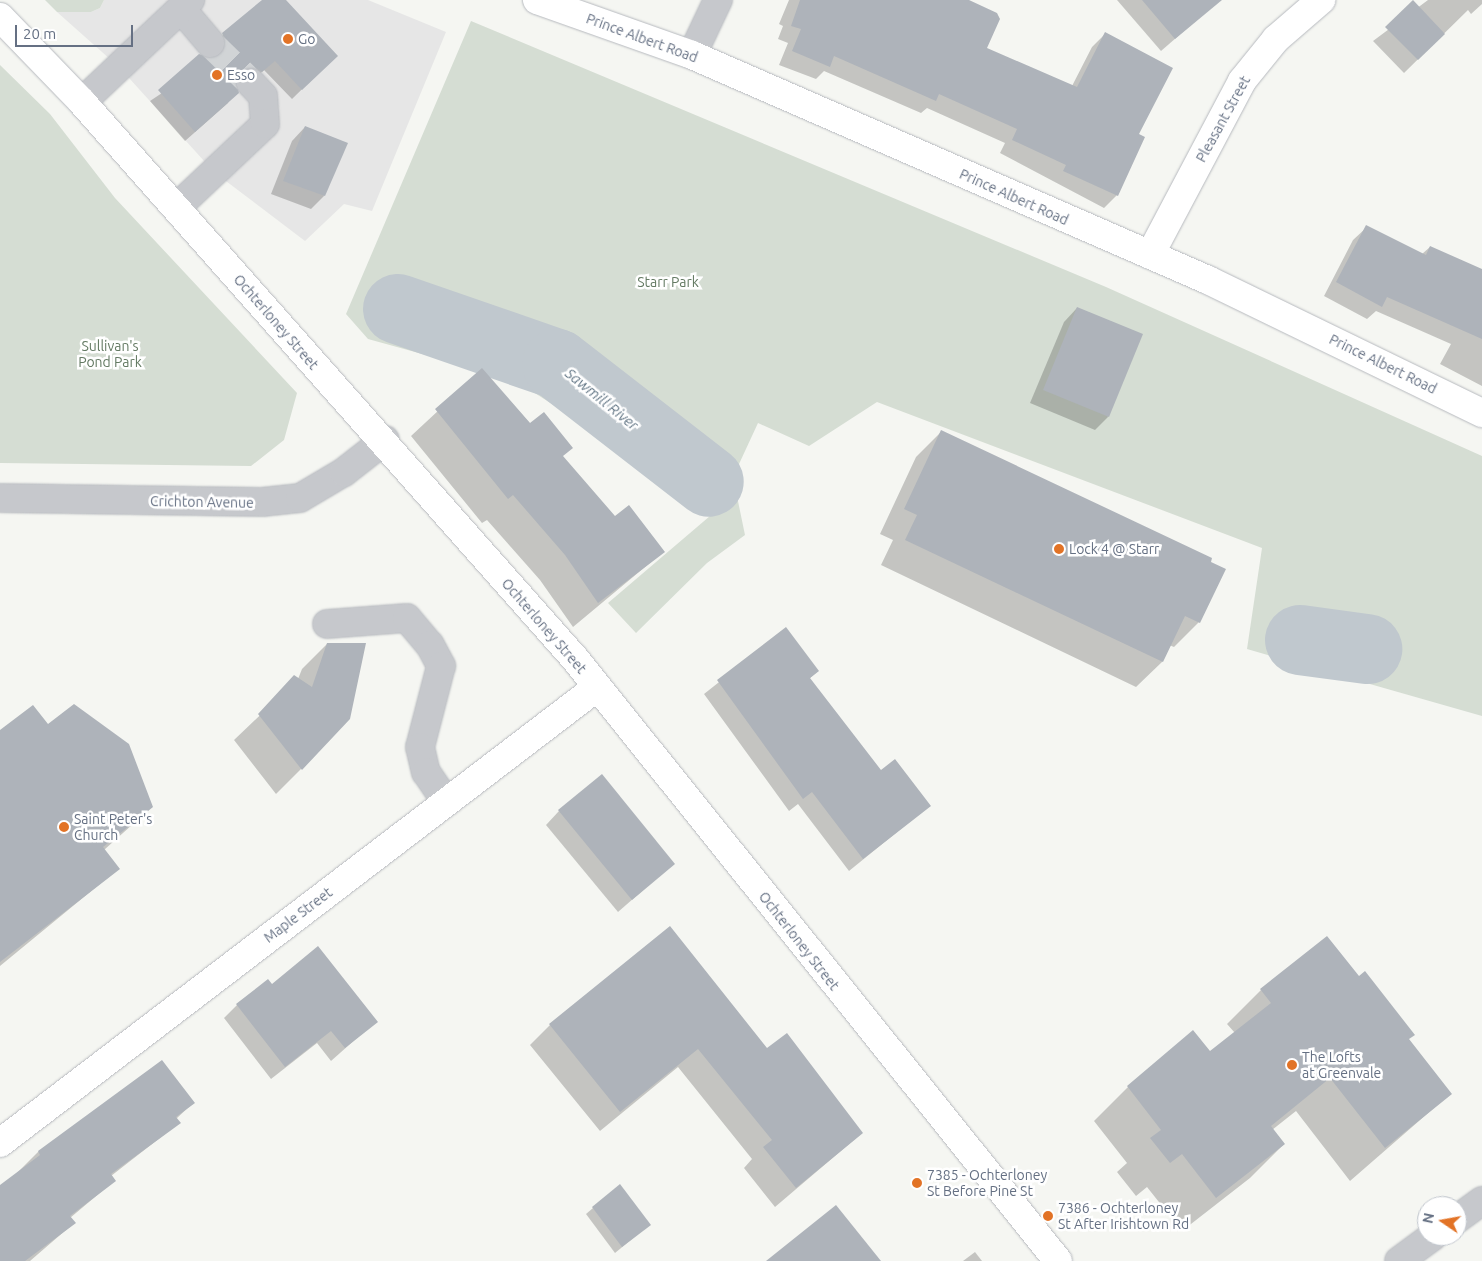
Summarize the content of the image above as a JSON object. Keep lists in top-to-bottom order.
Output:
{
  "streets": {
    "main road": [
      "Prince Albert Road",
      "Pleasant Street",
      "Ochterloney Street",
      "Maple Street"
    ],
    "street": ["Crichton Avenue"]
  },
  "crossings": [
    ["Prince Albert Road", "Pleasant Street"],
    ["Ochterloney Street", "Crichton Avenue"],
    ["Ochterloney Street", "Maple Street"]
  ],
  "water": ["Sawmill River"],
  "parks": ["Starr Park", "Sullivan's Pond Park"],
  "places": [
    "Go",
    "Esso",
    "Lock 4 @ Starr",
    "Saint Peter's Church",
    "The Lofts at Greenvale",
    "7385 - Ochterloney St Before Pine St",
    "7386 - Ochterloney St After Irishtown Rd"
  ],
  "scale_bar": "20 m",
  "north": "left"
}
